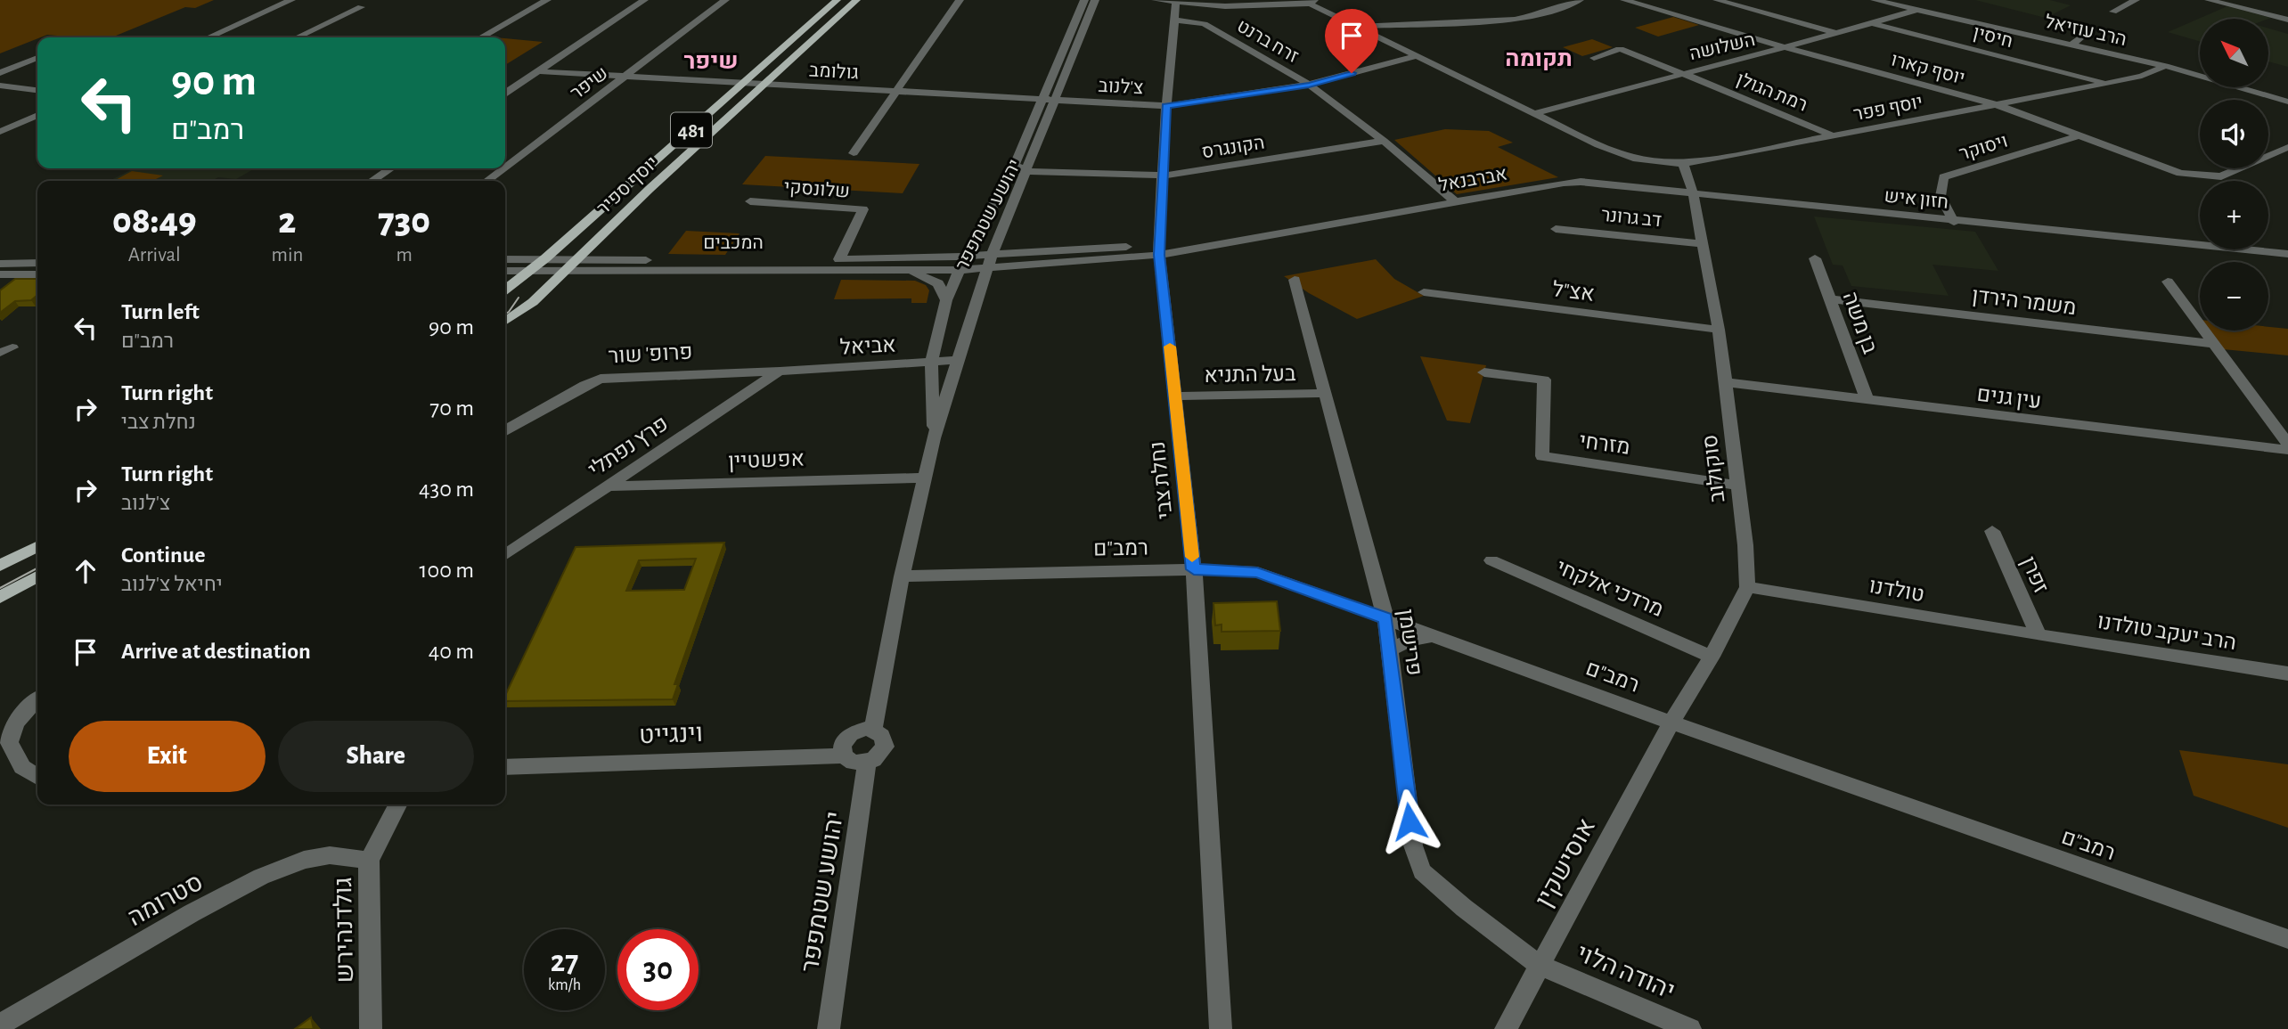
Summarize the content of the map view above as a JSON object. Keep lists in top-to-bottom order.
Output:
{
  "streets": {
    "main road": ["481", "יוסף ספיר"],
    "street": [
      "הרב עוזיאל",
      "חיסין",
      "זרח ברנט",
      "השלושה",
      "יוסף קארו",
      "גולומב",
      "שיפר",
      "צ'לנוב",
      "רמת הגולן",
      "יוסף פפר",
      "הקונגרס",
      "ויסוקר",
      "אברבנאל",
      "שלונסקי",
      "חזון איש",
      "יהושע שטמפפר",
      "דב גרונר",
      "המכבים",
      "אצ\"ל",
      "משמר הירדן",
      "בן משה",
      "אביאל",
      "פרופ' שור",
      "בעל התניא",
      "עין גנים",
      "מזרחי",
      "פרץ נפתלי",
      "אפשטיין",
      "סוקולוב",
      "נחלת צבי",
      "רמב\"ם",
      "זפרן",
      "מרדכי אלקחי",
      "טולדנו",
      "הרב יעקב טולדנו",
      "פרישמן",
      "וינגייט",
      "אוסישקין",
      "סטרומה",
      "גולדנהירש",
      "יהודה הלוי"
    ]
  },
  "crossings": [
    ["הרב עוזיאל", "השלושה"],
    ["הרב עוזיאל", "יוסף פפר"],
    ["חיסין", "השלושה"],
    ["חיסין", "יוסף פפר"],
    ["זרח ברנט", "צ'לנוב"],
    ["זרח ברנט", "הקונגרס"],
    ["זרח ברנט", "אברבנאל"],
    ["זרח ברנט", "נחלת צבי"],
    ["השלושה", "יוסף קארו"],
    ["השלושה", "רמת הגולן"],
    ["השלושה", "יוסף פפר"],
    ["יוסף קארו", "יוסף פפר"],
    ["יוסף קארו", "ויסוקר"],
    ["גולומב", "שיפר"],
    ["גולומב", "צ'לנוב"],
    ["גולומב", "יוסף ספיר"],
    ["גולומב", "יהושע שטמפפר"],
    ["צ'לנוב", "יוסף פפר"],
    ["צ'לנוב", "יהושע שטמפפר"],
    ["צ'לנוב", "נחלת צבי"],
    ["רמת הגולן", "יוסף פפר"],
    ["481", "יוסף ספיר"],
    ["481", "המכבים"],
    ["הקונגרס", "יהושע שטמפפר"],
    ["הקונגרס", "נחלת צבי"],
    ["ויסוקר", "חזון איש"],
    ["אברבנאל", "חזון איש"],
    ["אברבנאל", "יהושע שטמפפר"],
    ["אברבנאל", "המכבים"],
    ["אברבנאל", "סוקולוב"],
    ["אברבנאל", "נחלת צבי"],
    ["יוסף ספיר", "המכבים"],
    ["שלונסקי", "המכבים"],
    ["חזון איש", "סוקולוב"],
    ["יהושע שטמפפר", "המכבים"],
    ["יהושע שטמפפר", "אביאל"],
    ["יהושע שטמפפר", "אפשטיין"],
    ["יהושע שטמפפר", "רמב\"ם"],
    ["יהושע שטמפפר", "וינגייט"],
    ["דב גרונר", "סוקולוב"],
    ["אצ\"ל", "סוקולוב"],
    ["משמר הירדן", "בן משה"],
    ["בן משה", "עין גנים"],
    ["אביאל", "פרופ' שור"],
    ["אביאל", "פרץ נפתלי"],
    ["פרופ' שור", "פרץ נפתלי"],
    ["בעל התניא", "נחלת צבי"],
    ["בעל התניא", "פרישמן"],
    ["עין גנים", "סוקולוב"],
    ["מזרחי", "סוקולוב"],
    ["פרץ נפתלי", "אפשטיין"],
    ["סוקולוב", "טולדנו"],
    ["נחלת צבי", "רמב\"ם"],
    ["רמב\"ם", "פרישמן"],
    ["רמב\"ם", "אוסישקין"],
    ["זפרן", "טולדנו"],
    ["זפרן", "הרב יעקב טולדנו"],
    ["טולדנו", "הרב יעקב טולדנו"],
    ["פרישמן", "אוסישקין"],
    ["פרישמן", "יהודה הלוי"],
    ["אוסישקין", "יהודה הלוי"],
    ["סטרומה", "גולדנהירש"]
  ],
  "districts": ["תקומה", "שיפר"],
  "north": "top left",
  "page": {
    "map_buttons": ["+", "−"],
    "turn": ["90 m", "רמב\"ם"],
    "eta": [
      "08:49",
      "Arrival",
      "2",
      "min",
      "730",
      "m"
    ],
    "list": [
      {
        "name": "Turn left",
        "note": "רמב\"ם",
        "value": "90 m"
      },
      {
        "name": "Turn right",
        "note": "נחלת צבי",
        "value": "70 m"
      },
      {
        "name": "Turn right",
        "note": "צ'לנוב",
        "value": "430 m"
      },
      {
        "name": "Continue",
        "note": "יחיאל צ'לנוב",
        "value": "100 m"
      },
      {
        "name": "Arrive at destination",
        "value": "40 m"
      }
    ],
    "buttons": ["Exit", "Share"],
    "speed": "27 km/h",
    "limit": "30"
  }
}
